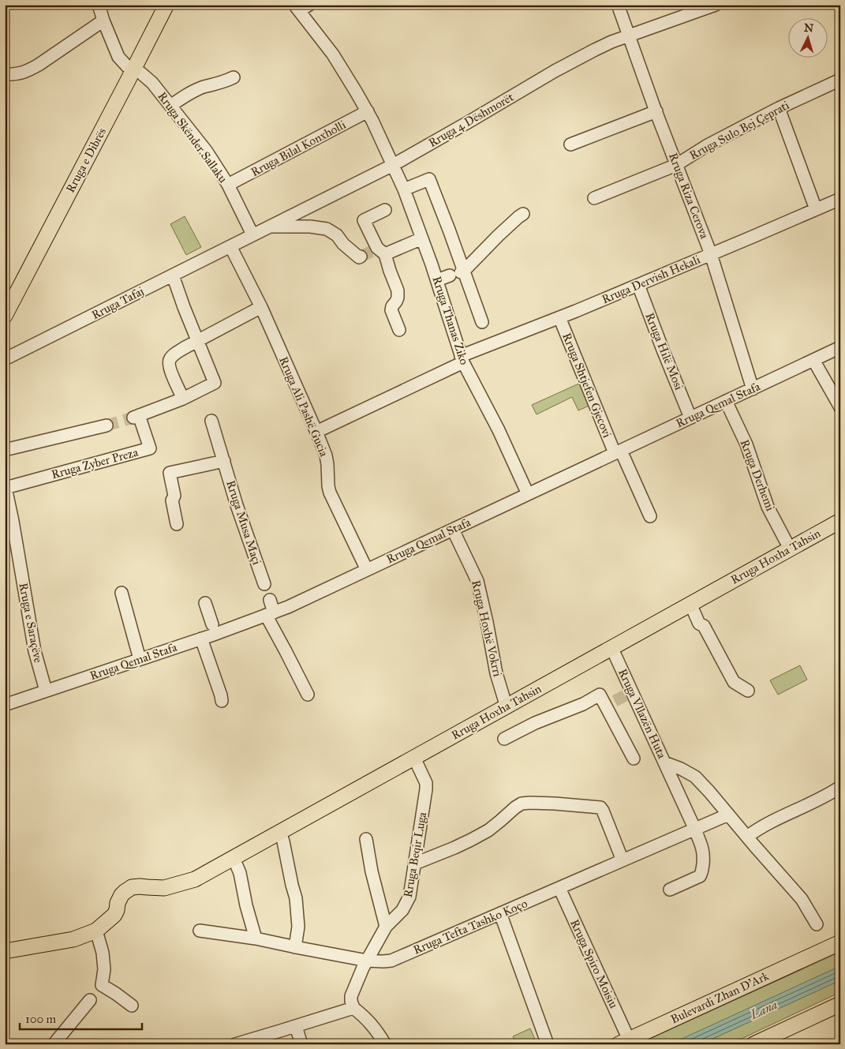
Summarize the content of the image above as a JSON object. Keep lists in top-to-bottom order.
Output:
{
  "streets": {
    "main road": ["Rruga e Dibrës", "Rruga Hoxha Tahsin", "Bulevardi Zhan D'Ark"],
    "street": [
      "Rruga 4 Dëshmorët",
      "Rruga Sulo Bej Çeprati",
      "Rruga Skënder Sallaku",
      "Rruga Bilal Konxholli",
      "Rruga Riza Cerova",
      "Rruga Dervish Hekali",
      "Rruga Tafaj",
      "Rruga Thanas Ziko",
      "Rruga Hilë Mosi",
      "Rruga Shtjefen Gjecovi",
      "Rruga Qemal Stafa",
      "Rruga Ali Pashë Gucia",
      "Rruga Zyber Preza",
      "Rruga Derhemi",
      "Rruga Musa Maçi",
      "Rruga e Saraçëve",
      "Rruga Hoxhë Vokrri",
      "Rruga Vllazën Huta",
      "Rruga Beqir Luga",
      "Rruga Tefta Tashko Koço",
      "Rruga Spiro Moisiu"
    ]
  },
  "crossings": [
    ["Rruga 4 Dëshmorët", "Rruga Skënder Sallaku"],
    ["Rruga 4 Dëshmorët", "Rruga Riza Cerova"],
    ["Rruga 4 Dëshmorët", "Rruga Tafaj"],
    ["Rruga 4 Dëshmorët", "Rruga Thanas Ziko"],
    ["Rruga 4 Dëshmorët", "Rruga Ali Pashë Gucia"],
    ["Rruga Sulo Bej Çeprati", "Rruga Riza Cerova"],
    ["Rruga Skënder Sallaku", "Rruga Bilal Konxholli"],
    ["Rruga Skënder Sallaku", "Rruga e Dibrës"],
    ["Rruga Bilal Konxholli", "Rruga Thanas Ziko"],
    ["Rruga Riza Cerova", "Rruga Dervish Hekali"],
    ["Rruga Riza Cerova", "Rruga Qemal Stafa"],
    ["Rruga Dervish Hekali", "Rruga Thanas Ziko"],
    ["Rruga Dervish Hekali", "Rruga Hilë Mosi"],
    ["Rruga Dervish Hekali", "Rruga Shtjefen Gjecovi"],
    ["Rruga Dervish Hekali", "Rruga Ali Pashë Gucia"],
    ["Rruga Tafaj", "Rruga Ali Pashë Gucia"],
    ["Rruga Thanas Ziko", "Rruga Qemal Stafa"],
    ["Rruga Hilë Mosi", "Rruga Qemal Stafa"],
    ["Rruga Shtjefen Gjecovi", "Rruga Qemal Stafa"],
    ["Rruga Qemal Stafa", "Rruga Ali Pashë Gucia"],
    ["Rruga Qemal Stafa", "Rruga Derhemi"],
    ["Rruga Qemal Stafa", "Rruga e Saraçëve"],
    ["Rruga Qemal Stafa", "Rruga Hoxhë Vokrri"],
    ["Rruga Zyber Preza", "Rruga e Saraçëve"],
    ["Rruga Derhemi", "Rruga Hoxha Tahsin"],
    ["Rruga Hoxha Tahsin", "Rruga Hoxhë Vokrri"],
    ["Rruga Hoxha Tahsin", "Rruga Vllazën Huta"],
    ["Rruga Hoxha Tahsin", "Rruga Beqir Luga"],
    ["Rruga Vllazën Huta", "Rruga Tefta Tashko Koço"],
    ["Rruga Beqir Luga", "Rruga Tefta Tashko Koço"],
    ["Rruga Tefta Tashko Koço", "Rruga Spiro Moisiu"],
    ["Rruga Spiro Moisiu", "Bulevardi Zhan D'Ark"]
  ],
  "water": ["Lana"],
  "scale_bar": "100 m",
  "north": "top"
}
